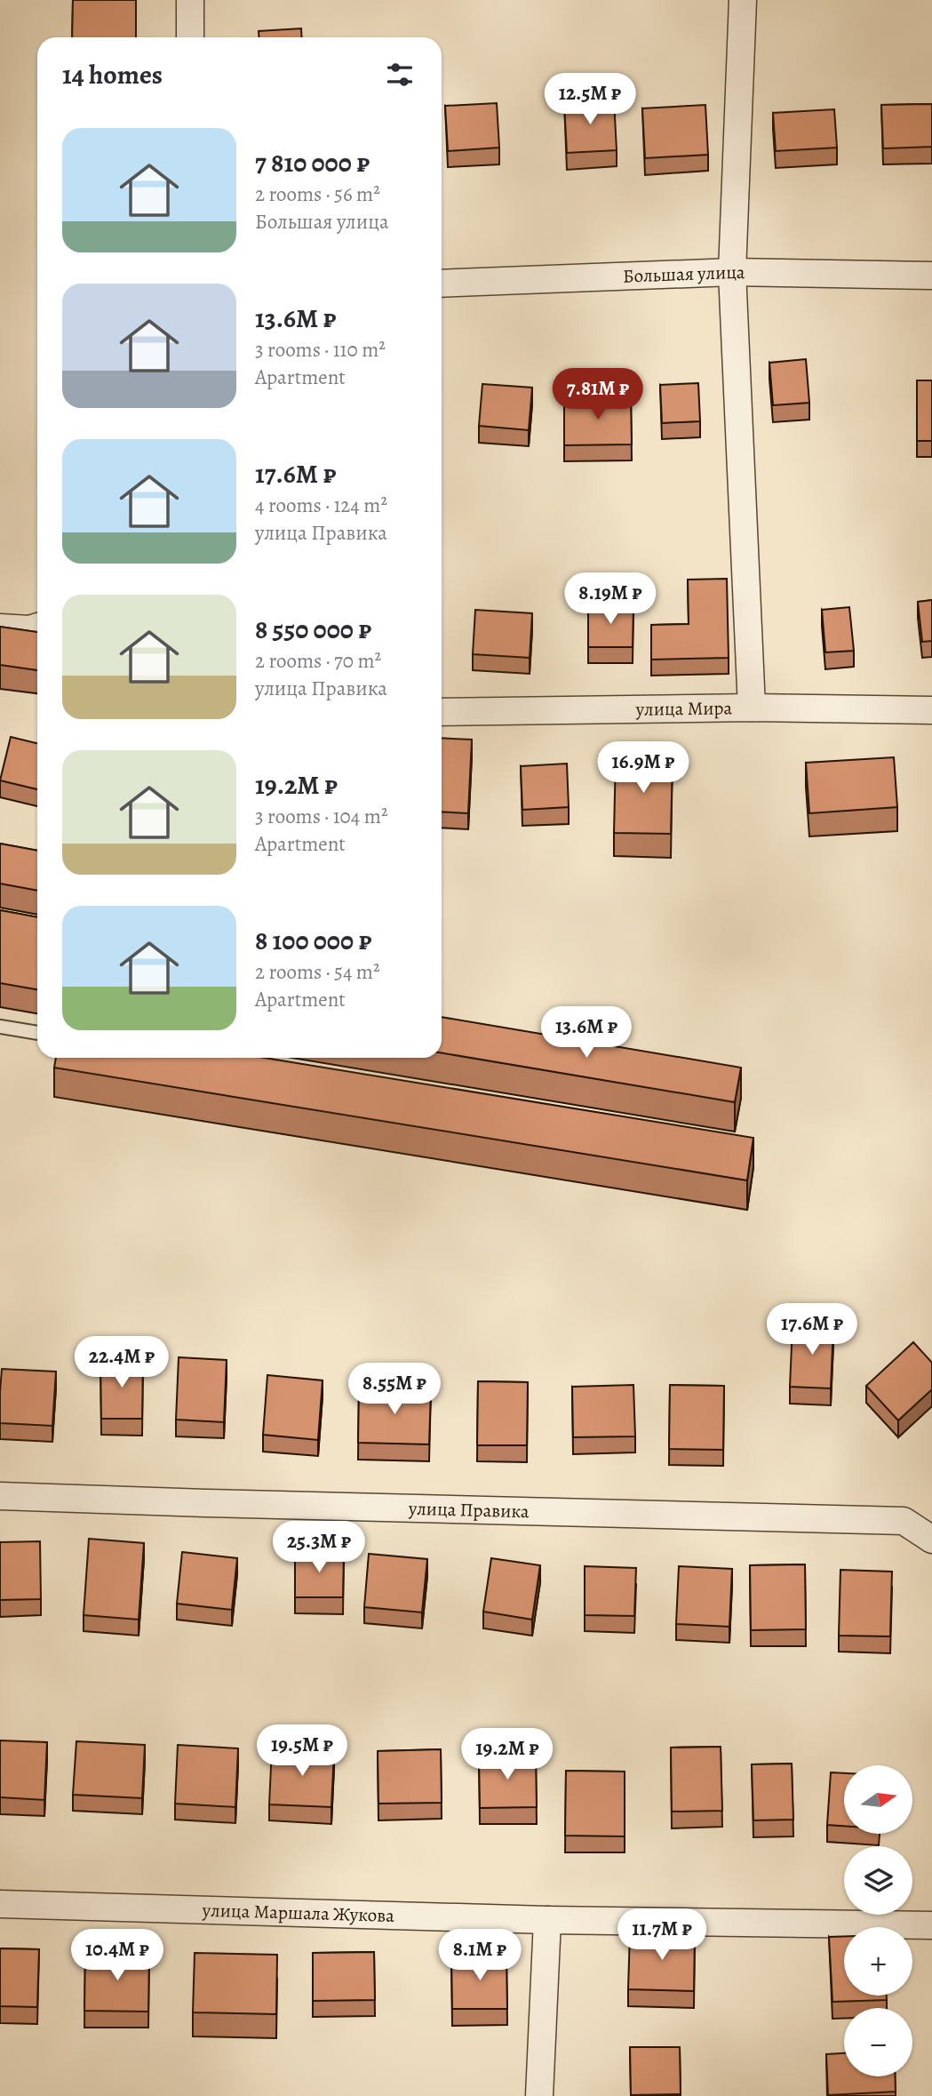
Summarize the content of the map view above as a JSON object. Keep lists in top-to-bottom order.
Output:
{
  "streets": {
    "street": [
      "Большая улица",
      "улица Мира",
      "улица Правика",
      "улица Маршала Жукова"
    ]
  },
  "north": "right",
  "page": {
    "heading": "14 homes",
    "price": [
      "12.5M ₽",
      "7.81M ₽",
      "8.19M ₽",
      "16.9M ₽",
      "13.6M ₽",
      "17.6M ₽",
      "22.4M ₽",
      "8.55M ₽",
      "25.3M ₽",
      "19.5M ₽",
      "19.2M ₽",
      "11.7M ₽",
      "10.4M ₽",
      "8.1M ₽"
    ],
    "list": [
      {
        "name": "7 810 000 ₽",
        "note": "2 rooms · 56 m² · Большая улица"
      },
      {
        "name": "13.6M ₽",
        "note": "3 rooms · 110 m² · Apartment"
      },
      {
        "name": "17.6M ₽",
        "note": "4 rooms · 124 m² · улица Правика"
      },
      {
        "name": "8 550 000 ₽",
        "note": "2 rooms · 70 m² · улица Правика"
      },
      {
        "name": "19.2M ₽",
        "note": "3 rooms · 104 m² · Apartment"
      },
      {
        "name": "8 100 000 ₽",
        "note": "2 rooms · 54 m² · Apartment"
      }
    ],
    "map_buttons": ["+", "−"]
  }
}
